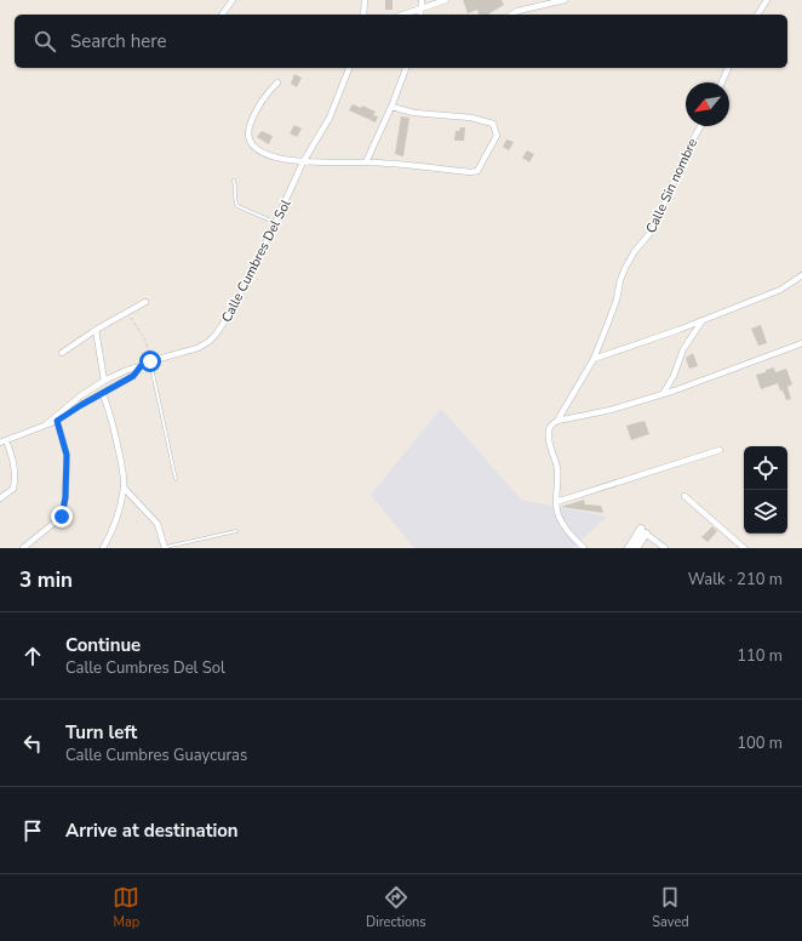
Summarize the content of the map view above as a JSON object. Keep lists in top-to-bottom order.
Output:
{
  "streets": {
    "street": ["Calle Sin nombre", "Calle Cumbres Del Sol"]
  },
  "north": "bottom left",
  "page": {
    "search": "Search here",
    "heading": ["3 min", "Walk · 210 m"],
    "list": [
      ["Continue", "Calle Cumbres Del Sol", "110 m"],
      ["Turn left", "Calle Cumbres Guaycuras", "100 m"],
      "Arrive at destination"
    ],
    "nav": ["Map", "Directions", "Saved"]
  }
}
